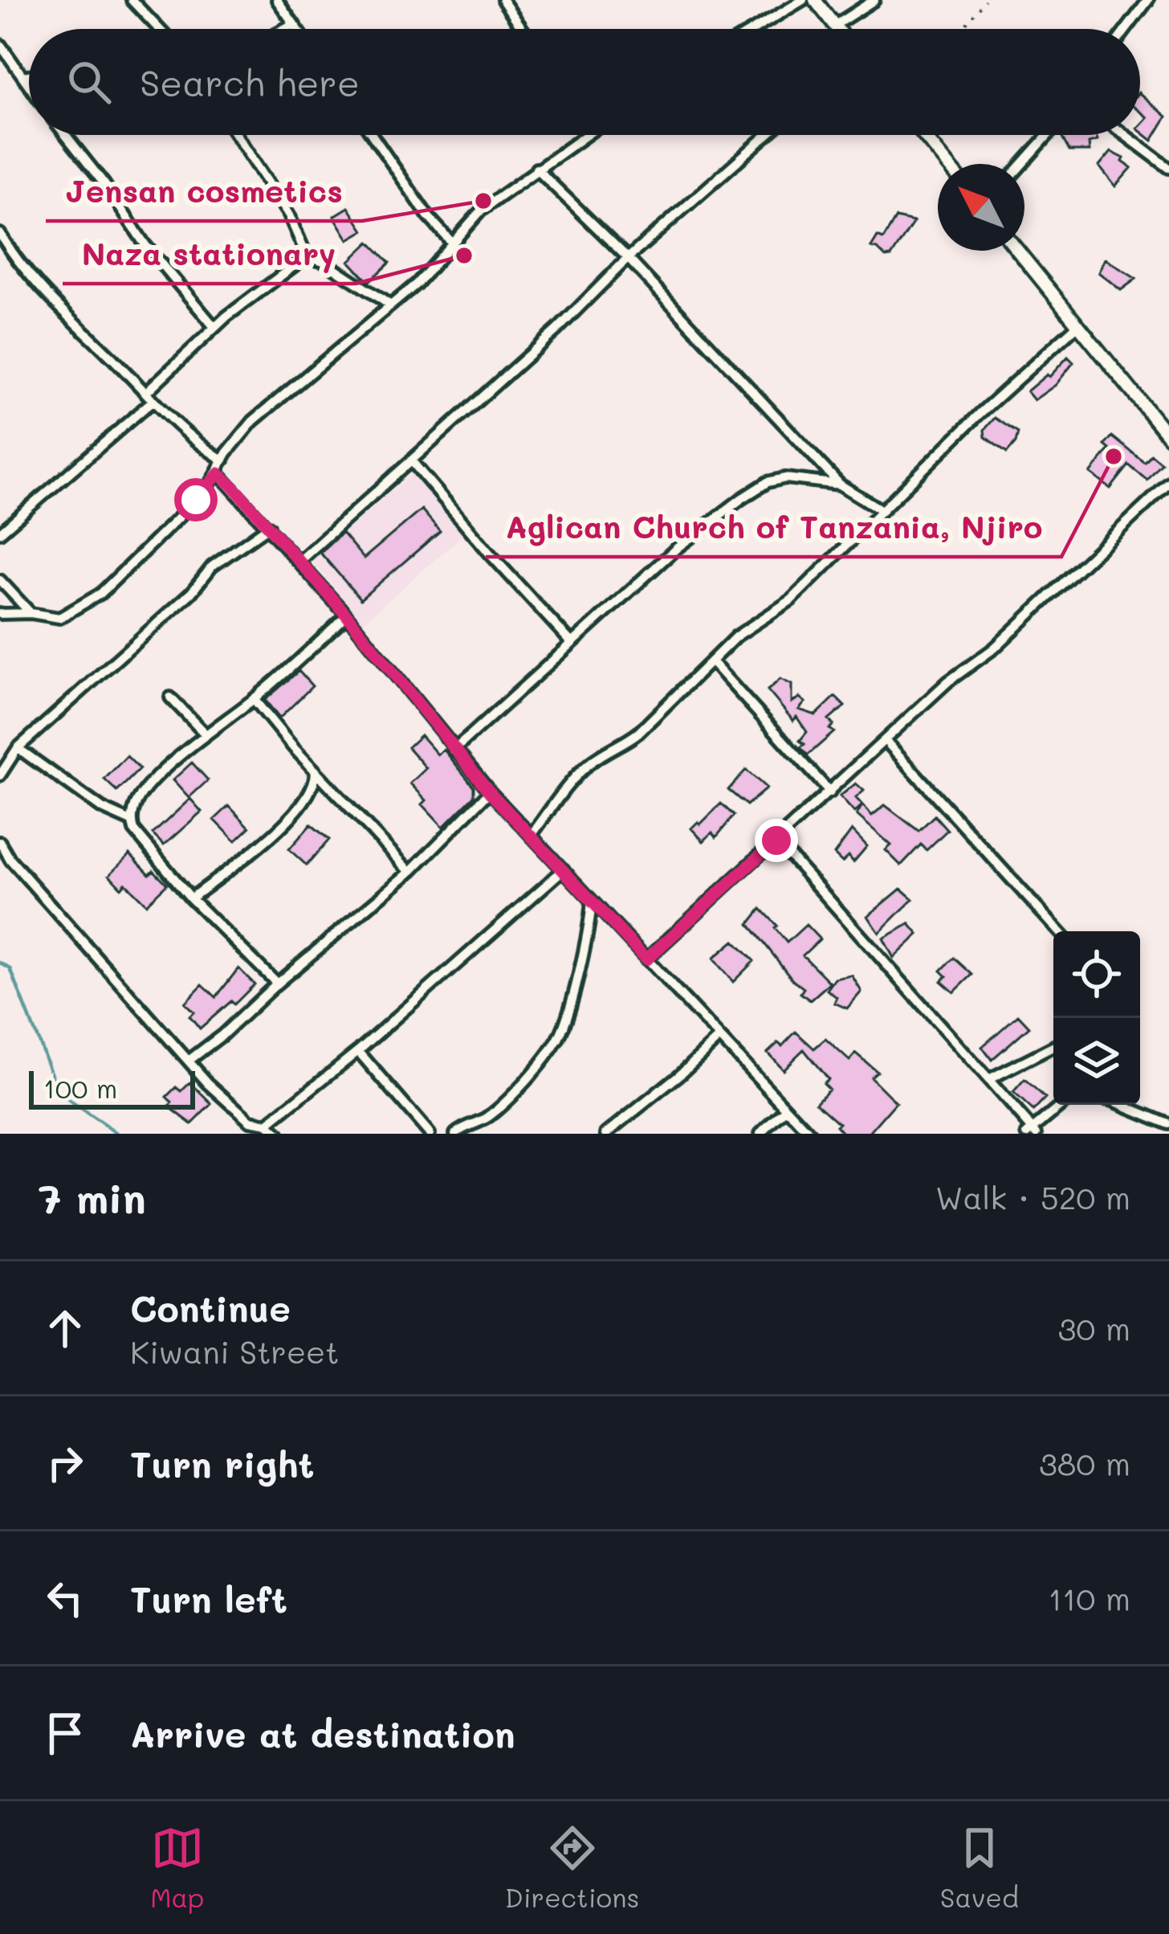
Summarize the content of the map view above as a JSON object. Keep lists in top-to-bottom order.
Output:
{
  "places": ["Jensan cosmetics", "Naza stationary", "Aglican Church of Tanzania, Njiro"],
  "scale_bar": "100 m",
  "north": "top left",
  "page": {
    "search": "Search here",
    "scale": "100 m",
    "heading": ["7 min", "Walk · 520 m"],
    "list": [
      ["Continue", "Kiwani Street", "30 m"],
      ["Turn right", "380 m"],
      ["Turn left", "110 m"],
      "Arrive at destination"
    ],
    "nav": ["Map", "Directions", "Saved"]
  }
}
